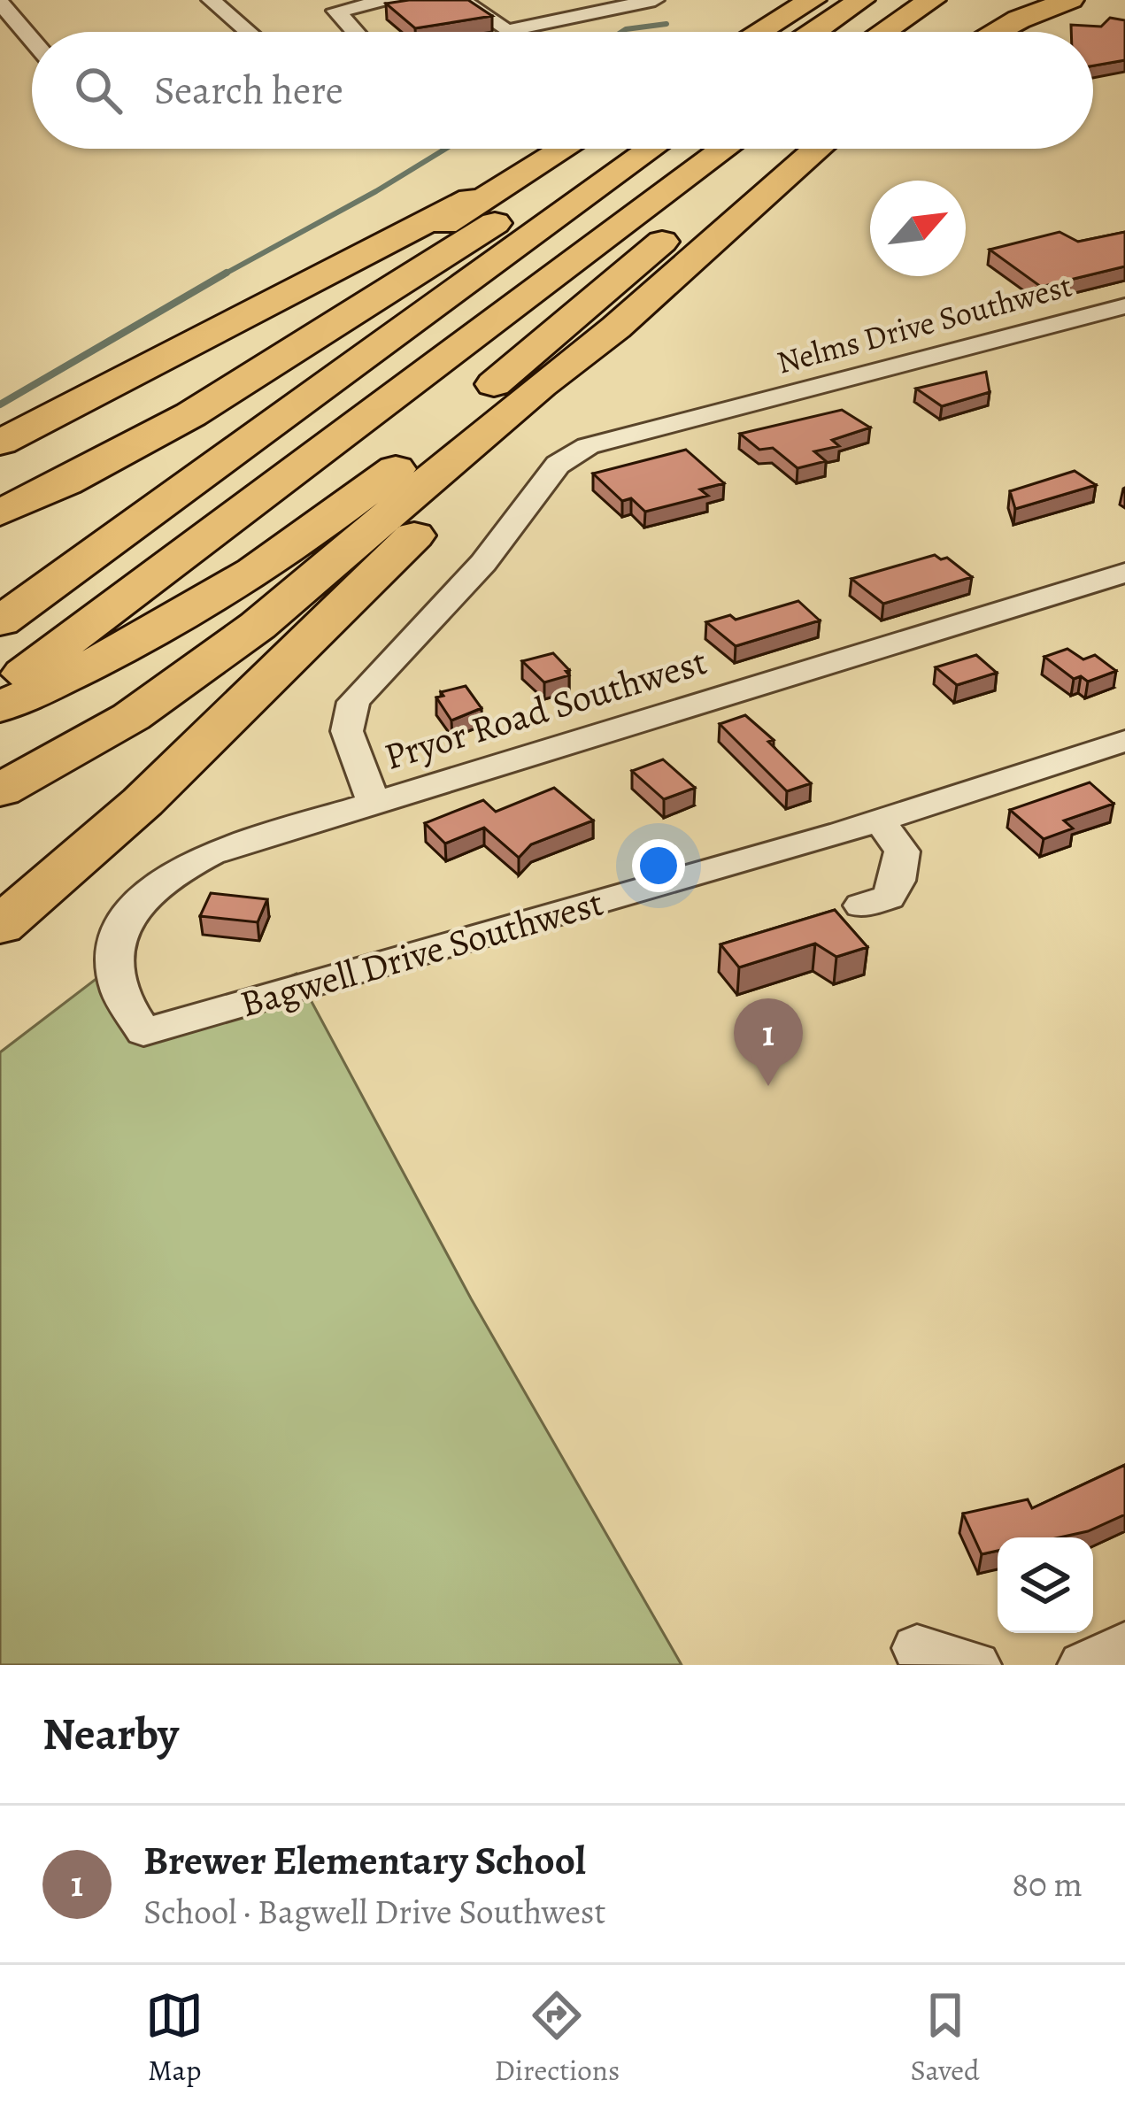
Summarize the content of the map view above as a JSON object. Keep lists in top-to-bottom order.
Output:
{
  "streets": {
    "street": ["Nelms Drive Southwest", "Pryor Road Southwest", "Bagwell Drive Southwest"]
  },
  "crossings": [
    ["Nelms Drive Southwest", "Pryor Road Southwest"],
    ["Pryor Road Southwest", "Bagwell Drive Southwest"]
  ],
  "north": "top right",
  "page": {
    "search": "Search here",
    "pins": "1",
    "heading": "Nearby",
    "list": [
      {
        "mark": "1",
        "name": "Brewer Elementary School",
        "note": "School · Bagwell Drive Southwest",
        "value": "80 m"
      }
    ],
    "nav": ["Map", "Directions", "Saved"]
  }
}
